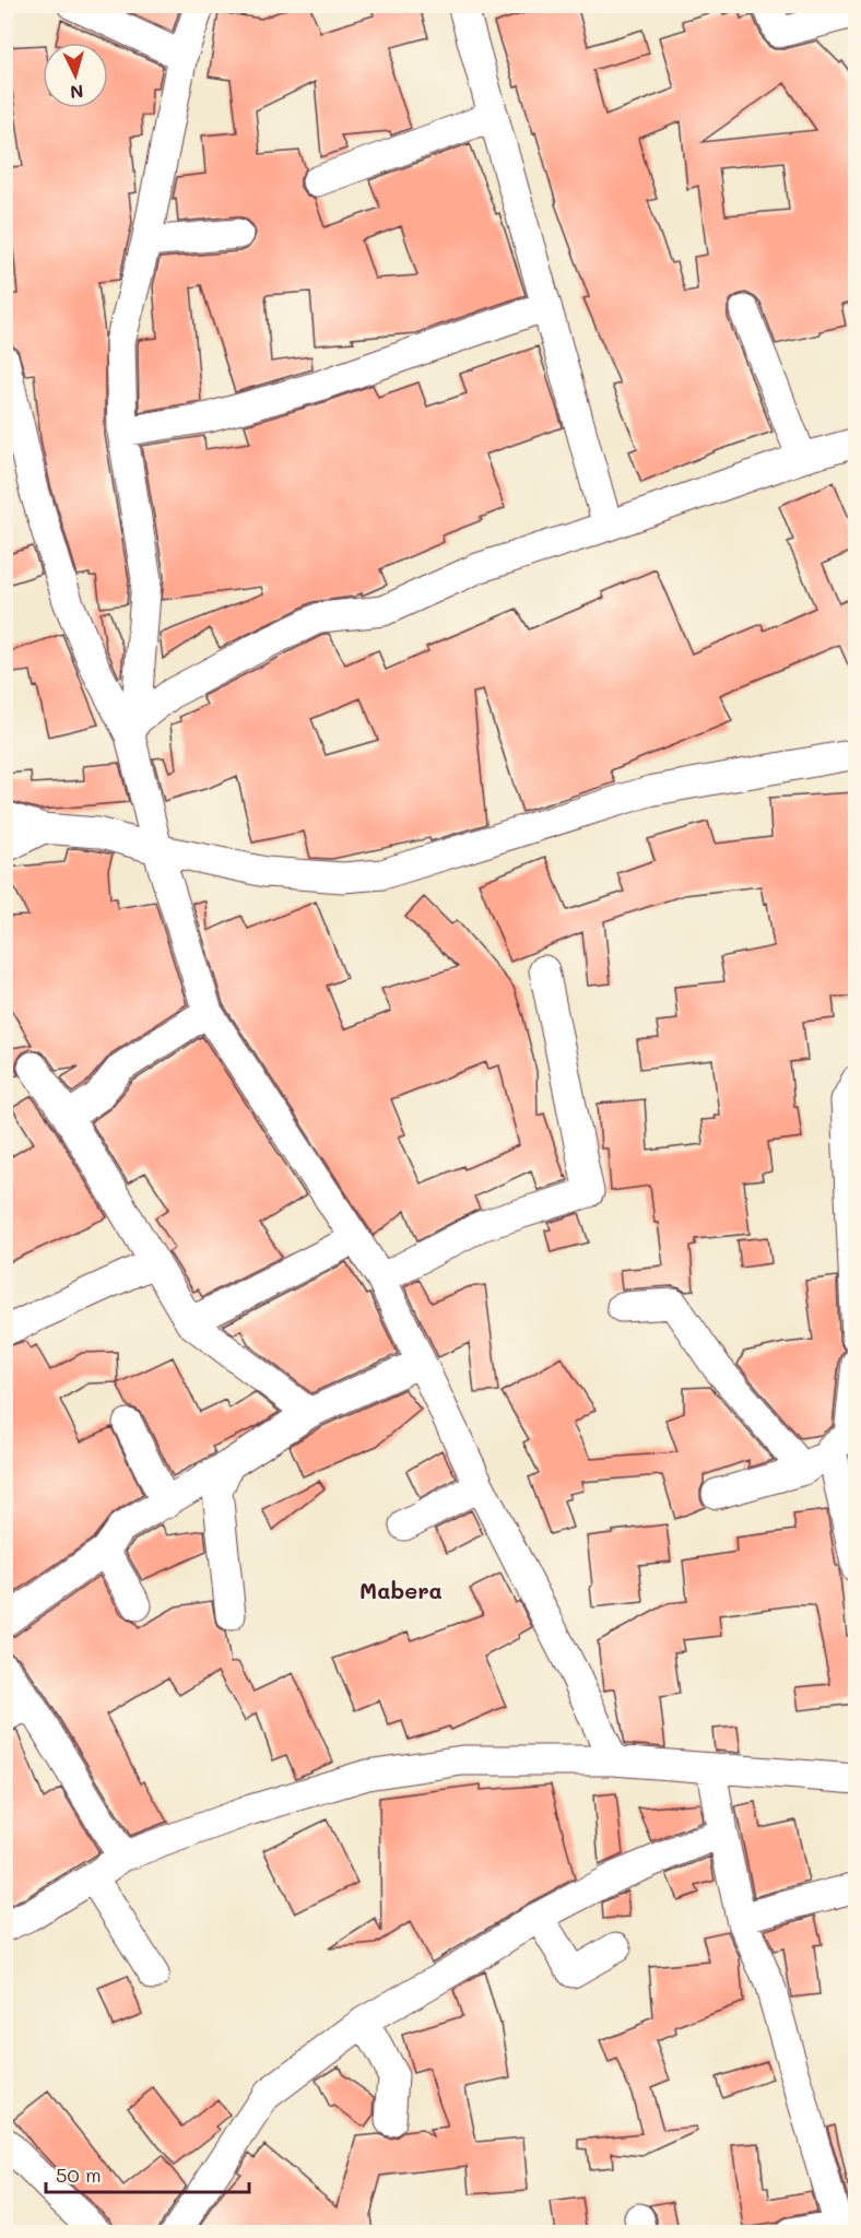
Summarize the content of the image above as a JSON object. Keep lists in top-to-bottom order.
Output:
{
  "districts": ["Mabera"],
  "scale_bar": "50 m",
  "north": "bottom"
}
